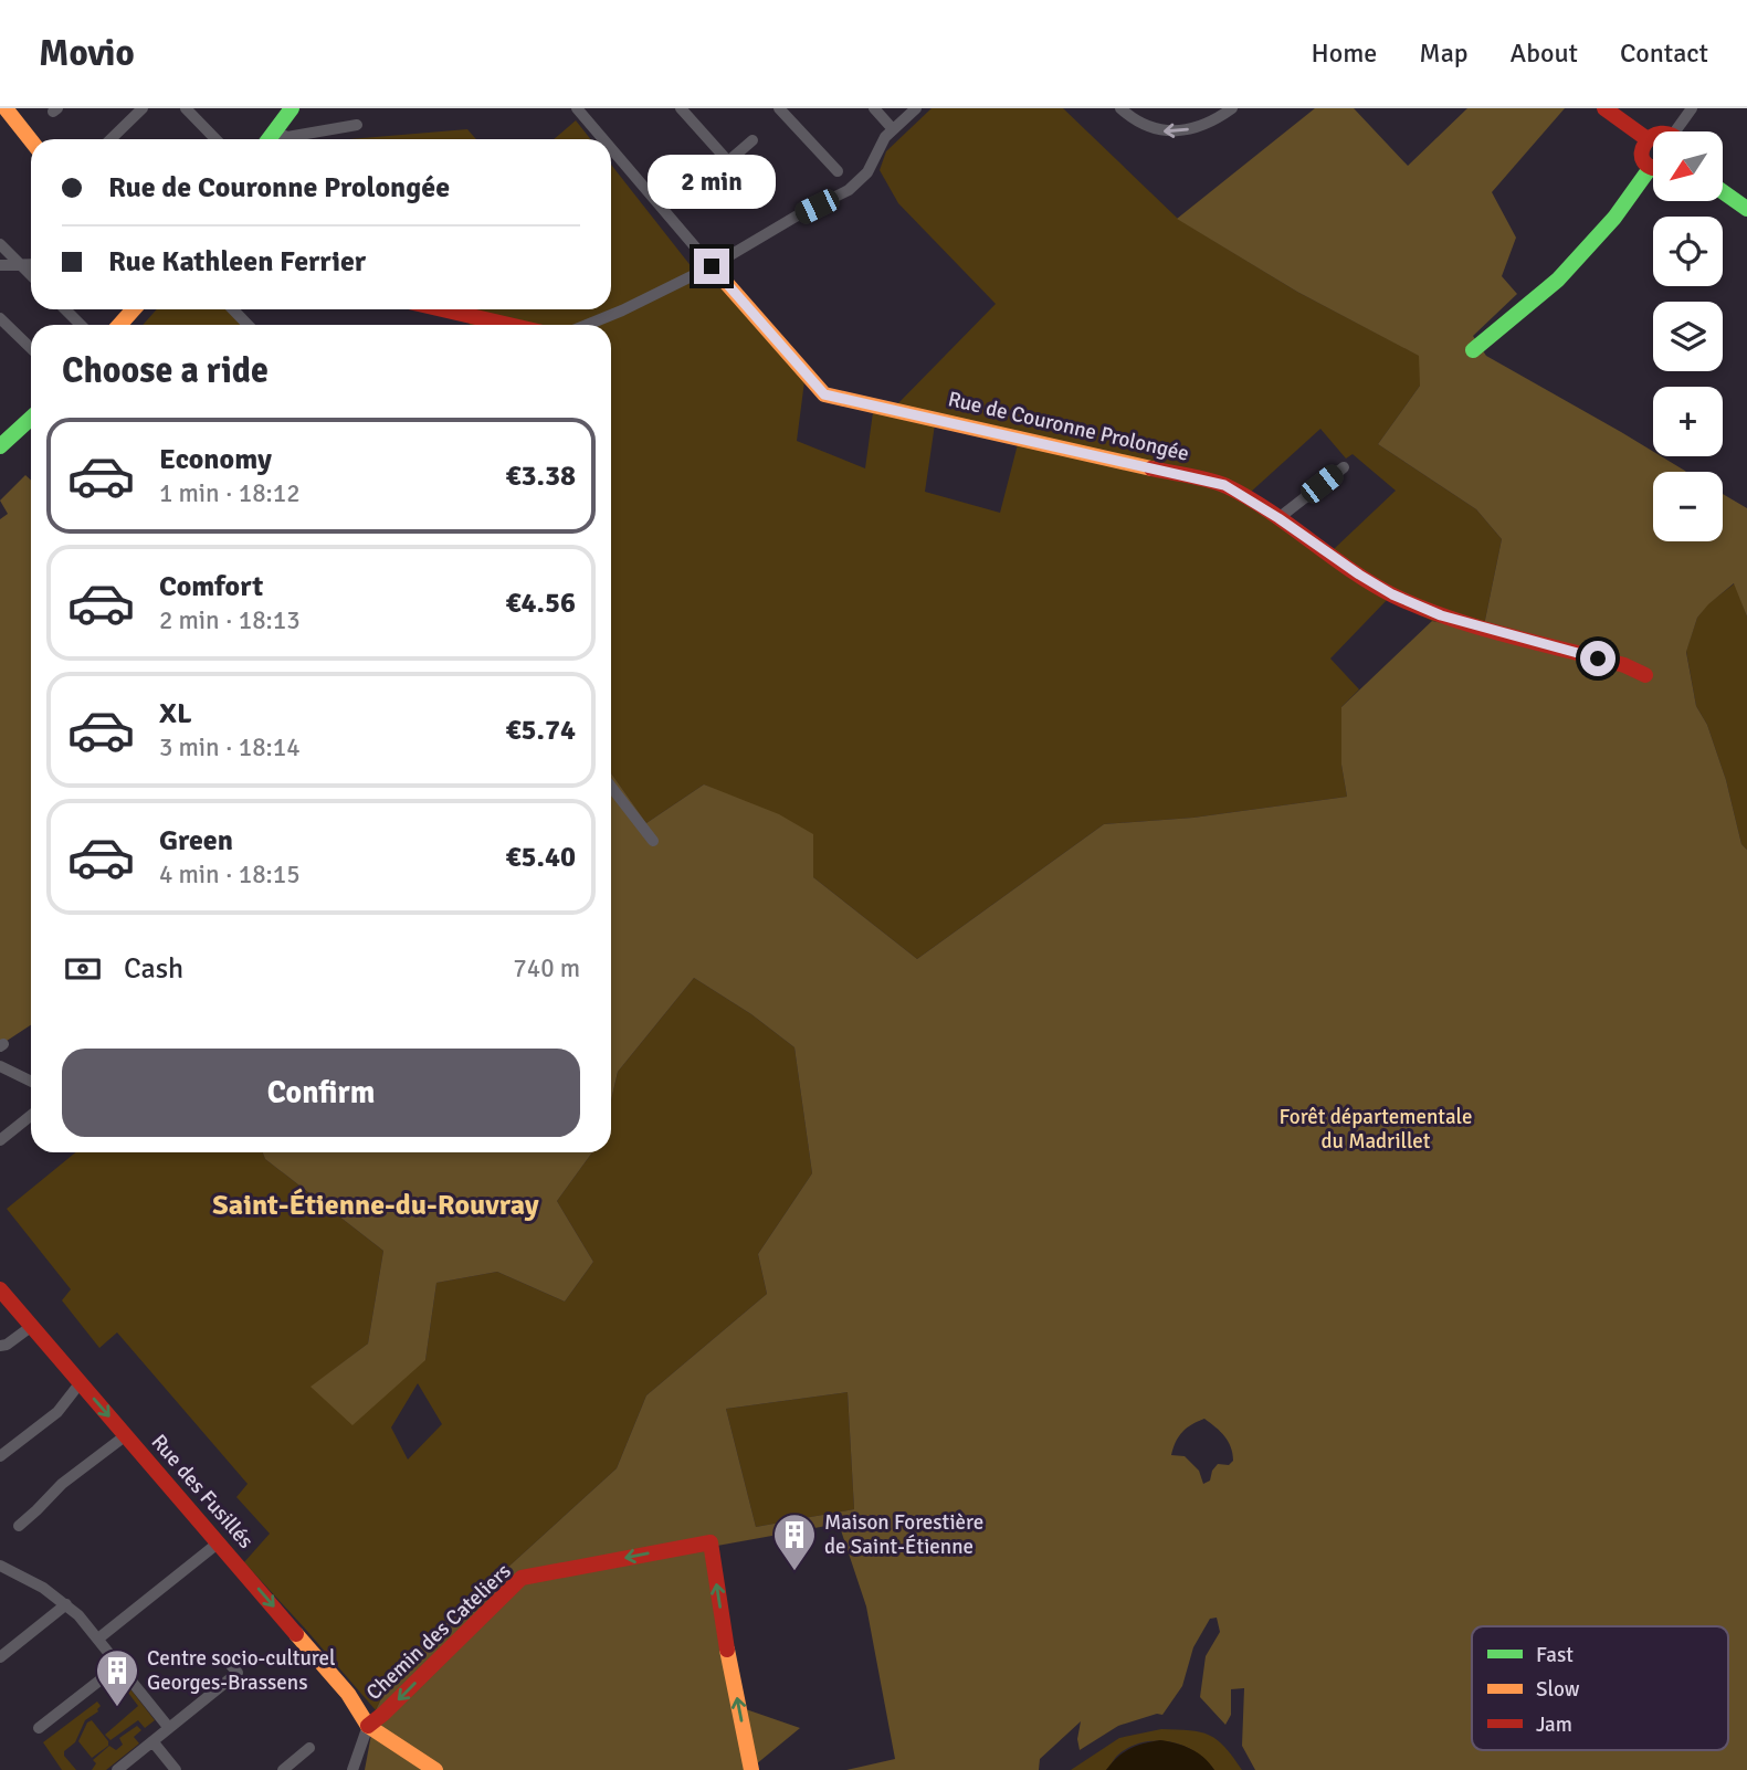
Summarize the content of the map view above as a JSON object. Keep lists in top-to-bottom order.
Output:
{
  "streets": {
    "street": ["Rue de Couronne Prolongée", "Rue des Fusillés", "Chemin des Cateliers"]
  },
  "crossings": [
    ["Rue des Fusillés", "Chemin des Cateliers"]
  ],
  "one_way": ["Rue des Fusillés"],
  "districts": ["Saint-Étienne-du-Rouvray"],
  "parks": ["Forêt départementale du Madrillet"],
  "places": {
    "building": ["Maison Forestière de Saint-Étienne", "Centre socio-culturel Georges-Brassens"]
  },
  "legend": ["Fast", "Slow", "Jam"],
  "north": "bottom left",
  "page": {
    "header": "Movio",
    "nav": [
      "Home",
      "Map",
      "About",
      "Contact"
    ],
    "map_buttons": ["+", "−"],
    "banner": ["Rue de Couronne Prolongée", "Rue Kathleen Ferrier"],
    "bubble": "2 min",
    "heading": "Choose a ride",
    "list": [
      {
        "name": "Economy",
        "note": "1 min · 18:12",
        "value": "€3.38"
      },
      {
        "name": "Comfort",
        "note": "2 min · 18:13",
        "value": "€4.56"
      },
      {
        "name": "XL",
        "note": "3 min · 18:14",
        "value": "€5.74"
      },
      {
        "name": "Green",
        "note": "4 min · 18:15",
        "value": "€5.40"
      }
    ],
    "pay": ["Cash", "740 m"],
    "buttons": "Confirm"
  }
}
